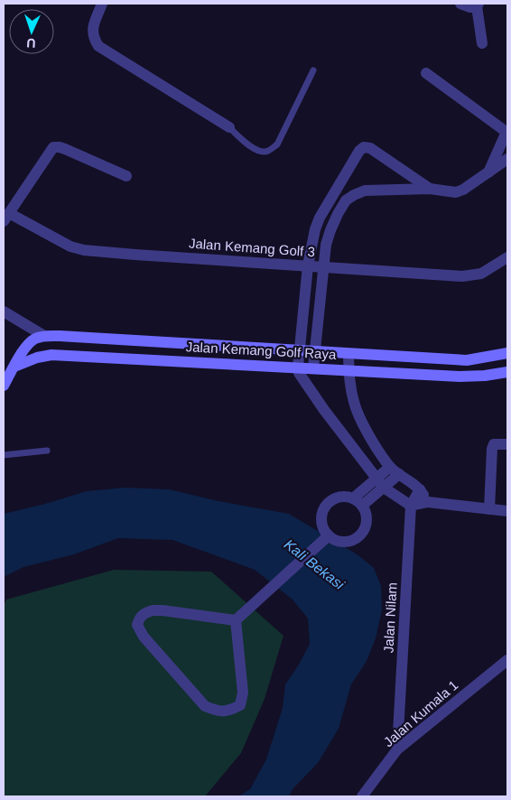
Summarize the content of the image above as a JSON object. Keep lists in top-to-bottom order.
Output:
{
  "streets": {
    "street": [
      "Jalan Kemang Golf 3",
      "Jalan Kemang Golf Raya",
      "Jalan Nilam",
      "Jalan Kumala 1"
    ]
  },
  "crossings": [
    ["Jalan Nilam", "Jalan Kumala 1"]
  ],
  "water": ["Kali Bekasi"],
  "north": "bottom"
}
